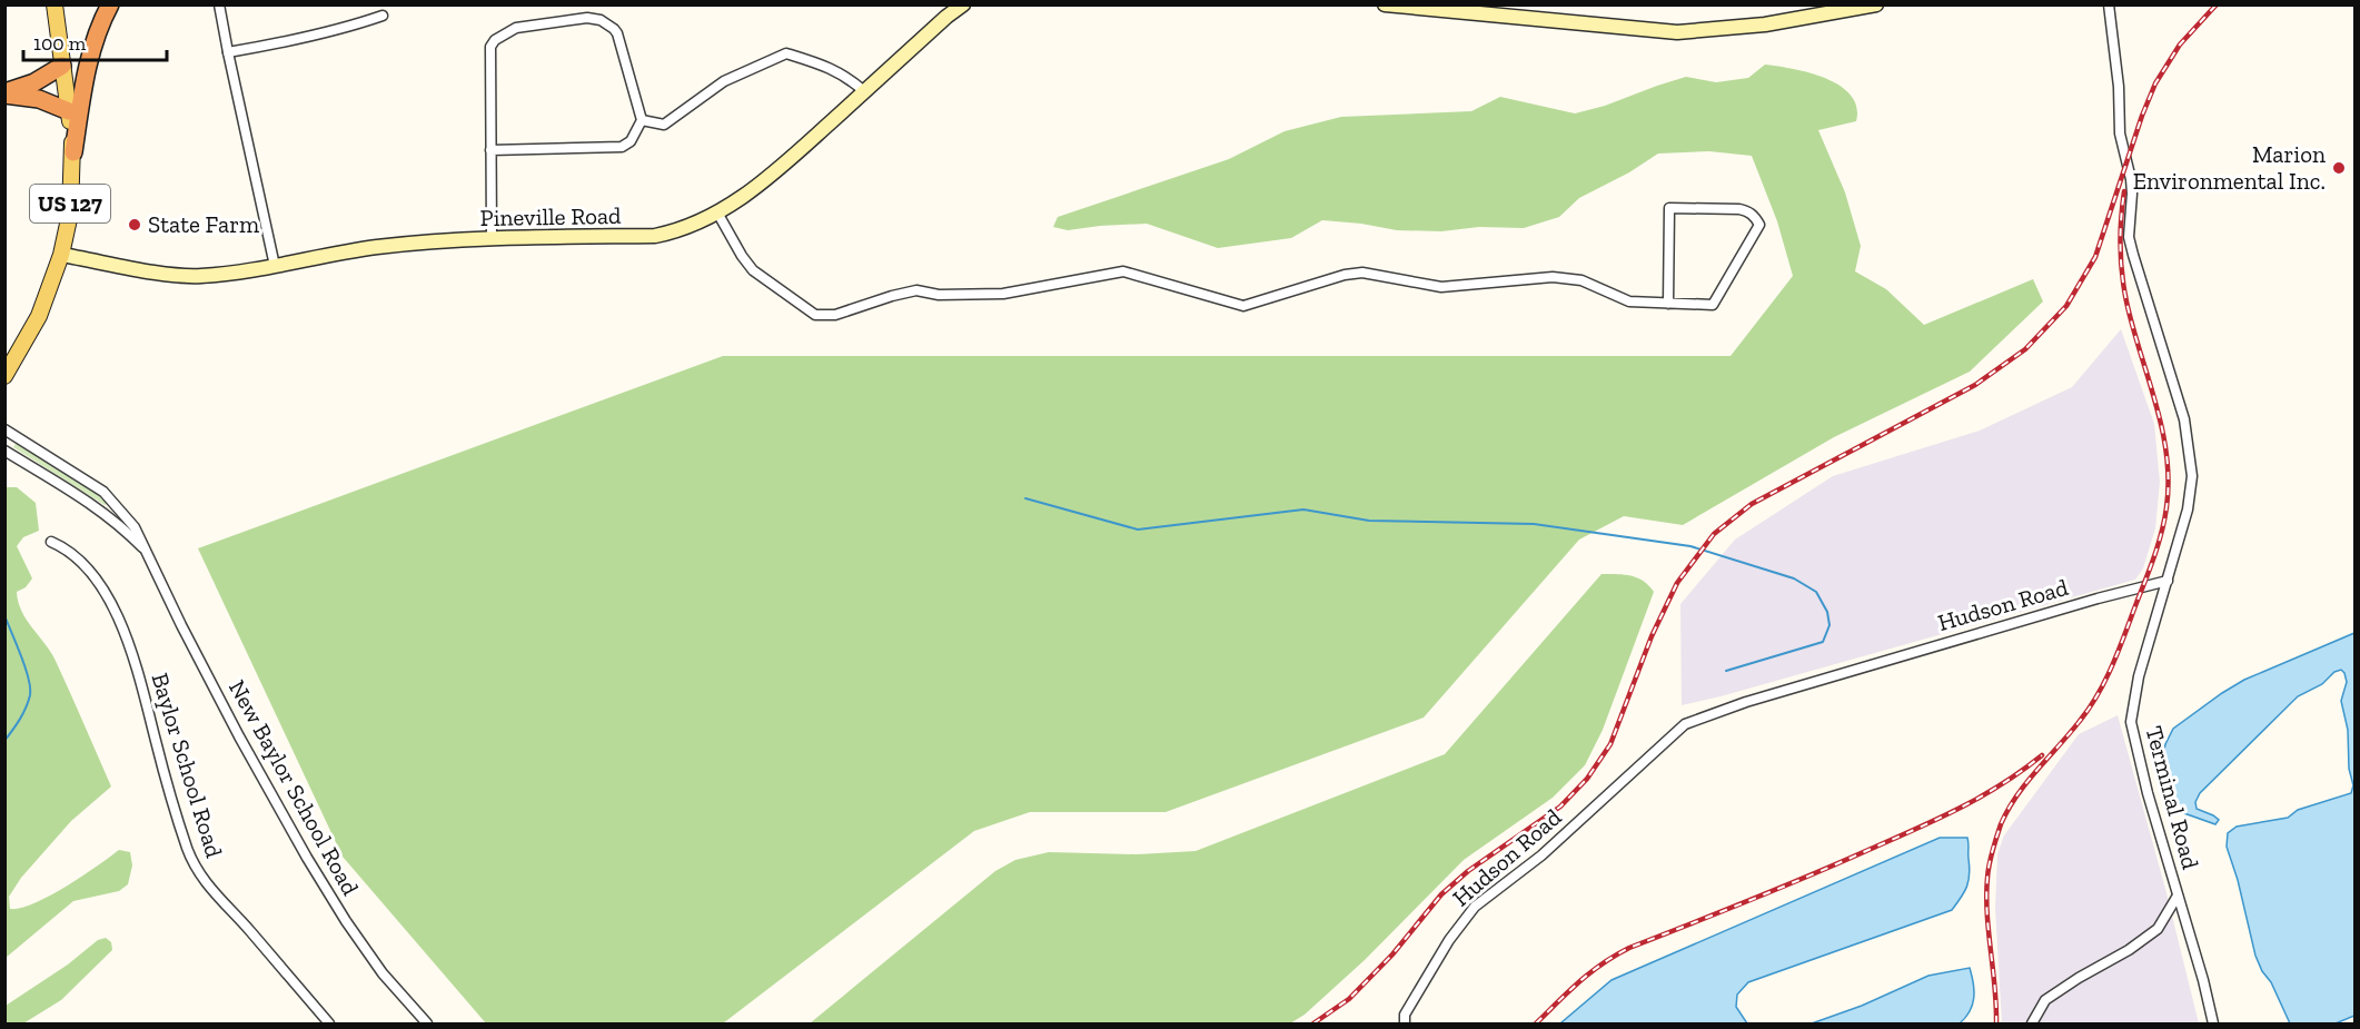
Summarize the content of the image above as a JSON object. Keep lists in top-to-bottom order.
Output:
{
  "streets": {
    "main road": ["US 127", "Pineville Road"],
    "street": [
      "Hudson Road",
      "Baylor School Road",
      "New Baylor School Road",
      "Terminal Road"
    ]
  },
  "crossings": [
    ["US 127", "Pineville Road"],
    ["Hudson Road", "Terminal Road"]
  ],
  "places": ["Marion Environmental Inc.", "State Farm"],
  "scale_bar": "100 m"
}
